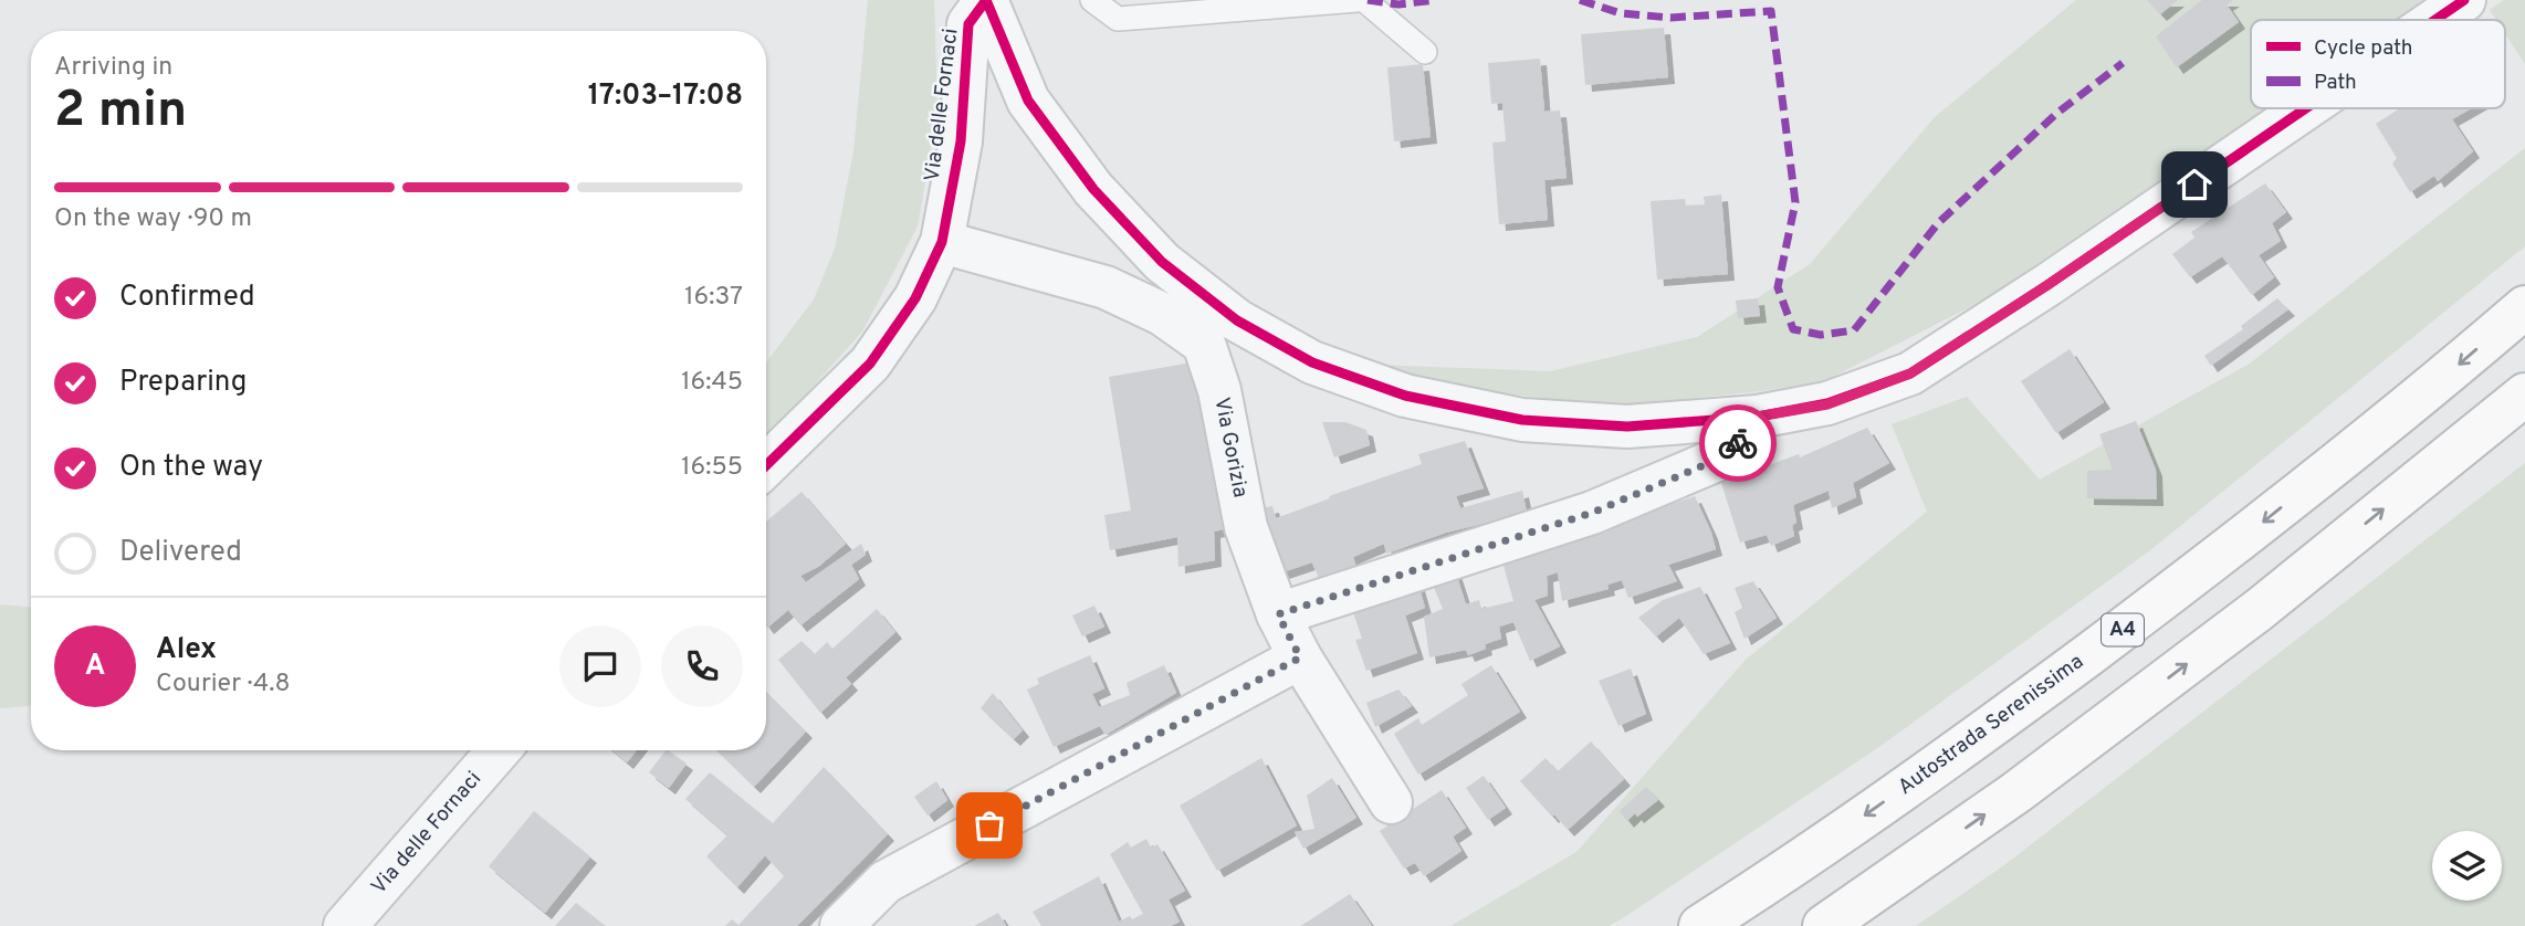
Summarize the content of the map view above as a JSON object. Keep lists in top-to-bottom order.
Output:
{
  "streets": {
    "highway": ["A4", "Autostrada Serenissima"],
    "street": ["Via delle Fornaci", "Via Gorizia"]
  },
  "crossings": [
    ["Via delle Fornaci", "Via Gorizia"]
  ],
  "legend": ["Cycle path", "Path"],
  "page": {
    "heading": ["2 min", "Arriving in", "17:03–17:08"],
    "panel": ["Alex", "Courier · 4.8"],
    "bar": "On the way · 90 m",
    "list": [
      ["Confirmed", "16:37"],
      ["Preparing", "16:45"],
      ["On the way", "16:55"],
      "Delivered"
    ],
    "round": "A"
  }
}
